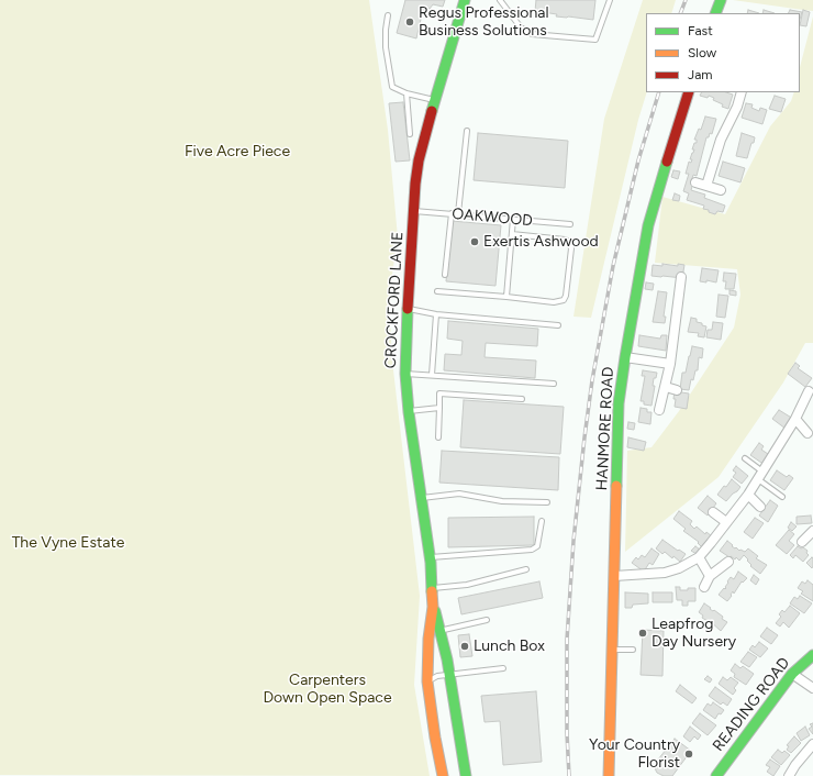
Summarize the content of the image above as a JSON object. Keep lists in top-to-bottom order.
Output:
{
  "streets": {
    "street": ["CROCKFORD LANE", "HANMORE ROAD", "READING ROAD"],
    "lane": ["OAKWOOD"]
  },
  "crossings": [
    ["OAKWOOD", "CROCKFORD LANE"]
  ],
  "parks": ["Five Acre Piece", "The Vyne Estate", "Carpenters Down Open Space"],
  "places": [
    "Regus Professional Business Solutions",
    "Exertis Ashwood",
    "Leapfrog Day Nursery",
    "Lunch Box",
    "Your Country Florist"
  ],
  "legend": ["Fast", "Slow", "Jam"]
}
